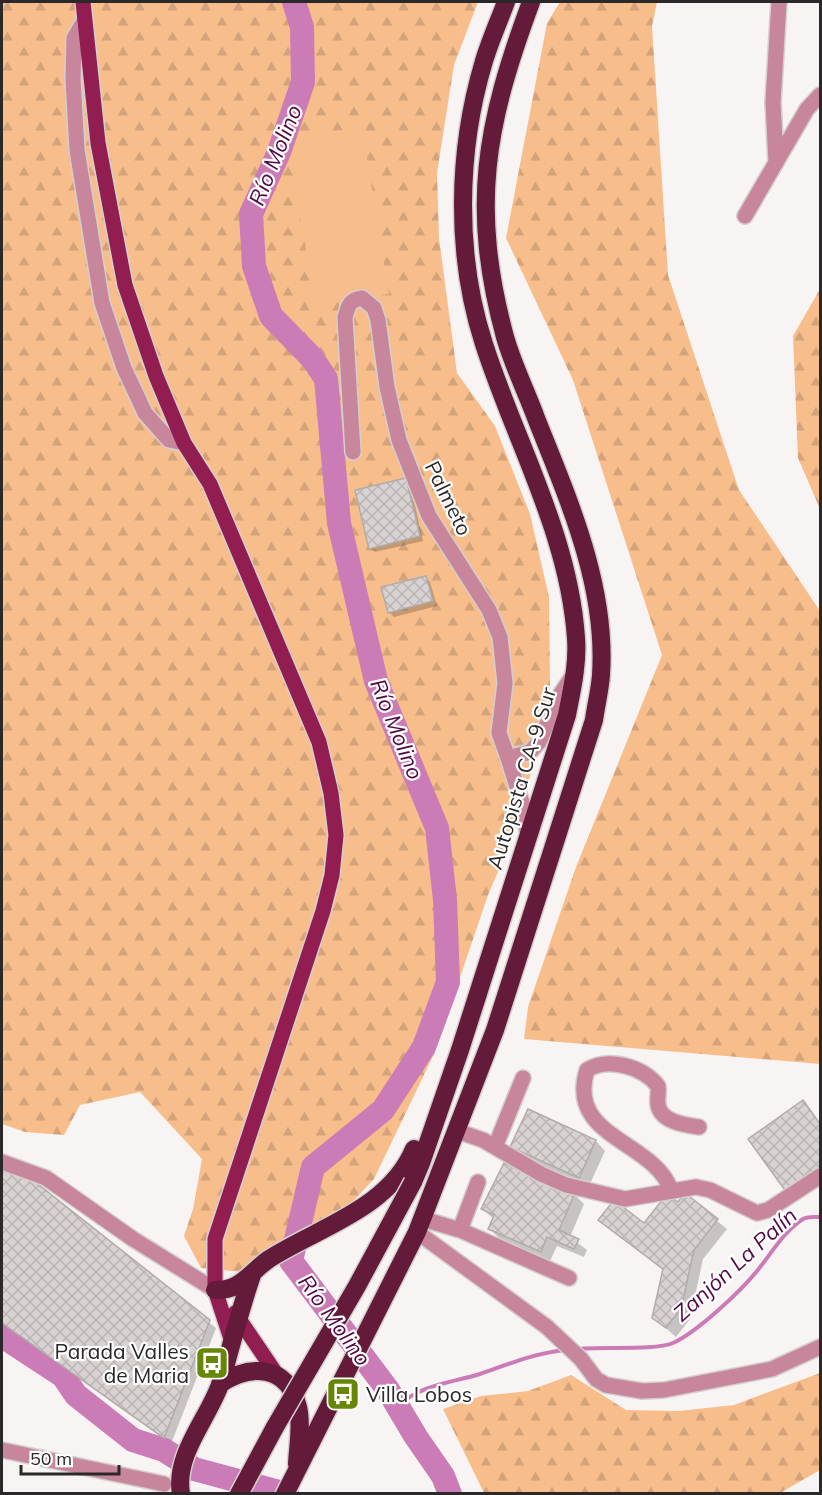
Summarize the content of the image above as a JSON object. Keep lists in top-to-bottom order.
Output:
{
  "streets": {
    "highway": ["Autopista CA-9 Sur"],
    "street": ["Palmeto"]
  },
  "water": ["Río Molino", "Zanjón La Palín"],
  "places": {
    "bus stop": ["Parada Valles de Maria", "Villa Lobos"]
  },
  "scale_bar": "50 m"
}
